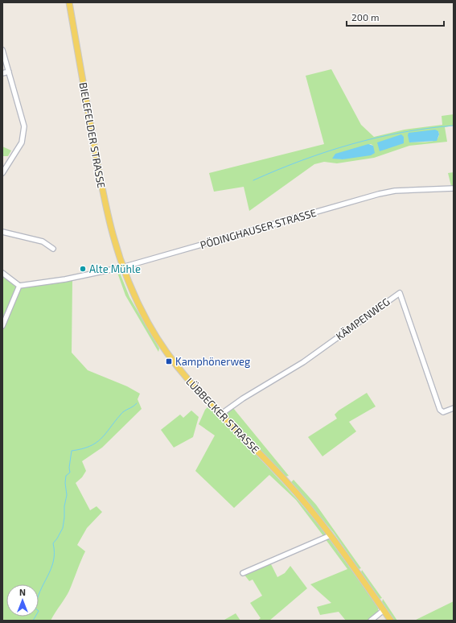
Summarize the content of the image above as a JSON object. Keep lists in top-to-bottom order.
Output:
{
  "streets": {
    "main road": ["BIELEFELDER STRASSE", "LÜBBECKER STRASSE"],
    "street": ["PÖDINGHAUSER STRASSE", "KÄMPENWEG"]
  },
  "crossings": [
    ["BIELEFELDER STRASSE", "PÖDINGHAUSER STRASSE"],
    ["BIELEFELDER STRASSE", "LÜBBECKER STRASSE"],
    ["PÖDINGHAUSER STRASSE", "LÜBBECKER STRASSE"],
    ["KÄMPENWEG", "LÜBBECKER STRASSE"]
  ],
  "places": {
    "other": ["Alte Mühle"],
    "transit": ["Kamphönerweg"]
  },
  "scale_bar": "200 m",
  "north": "top"
}
